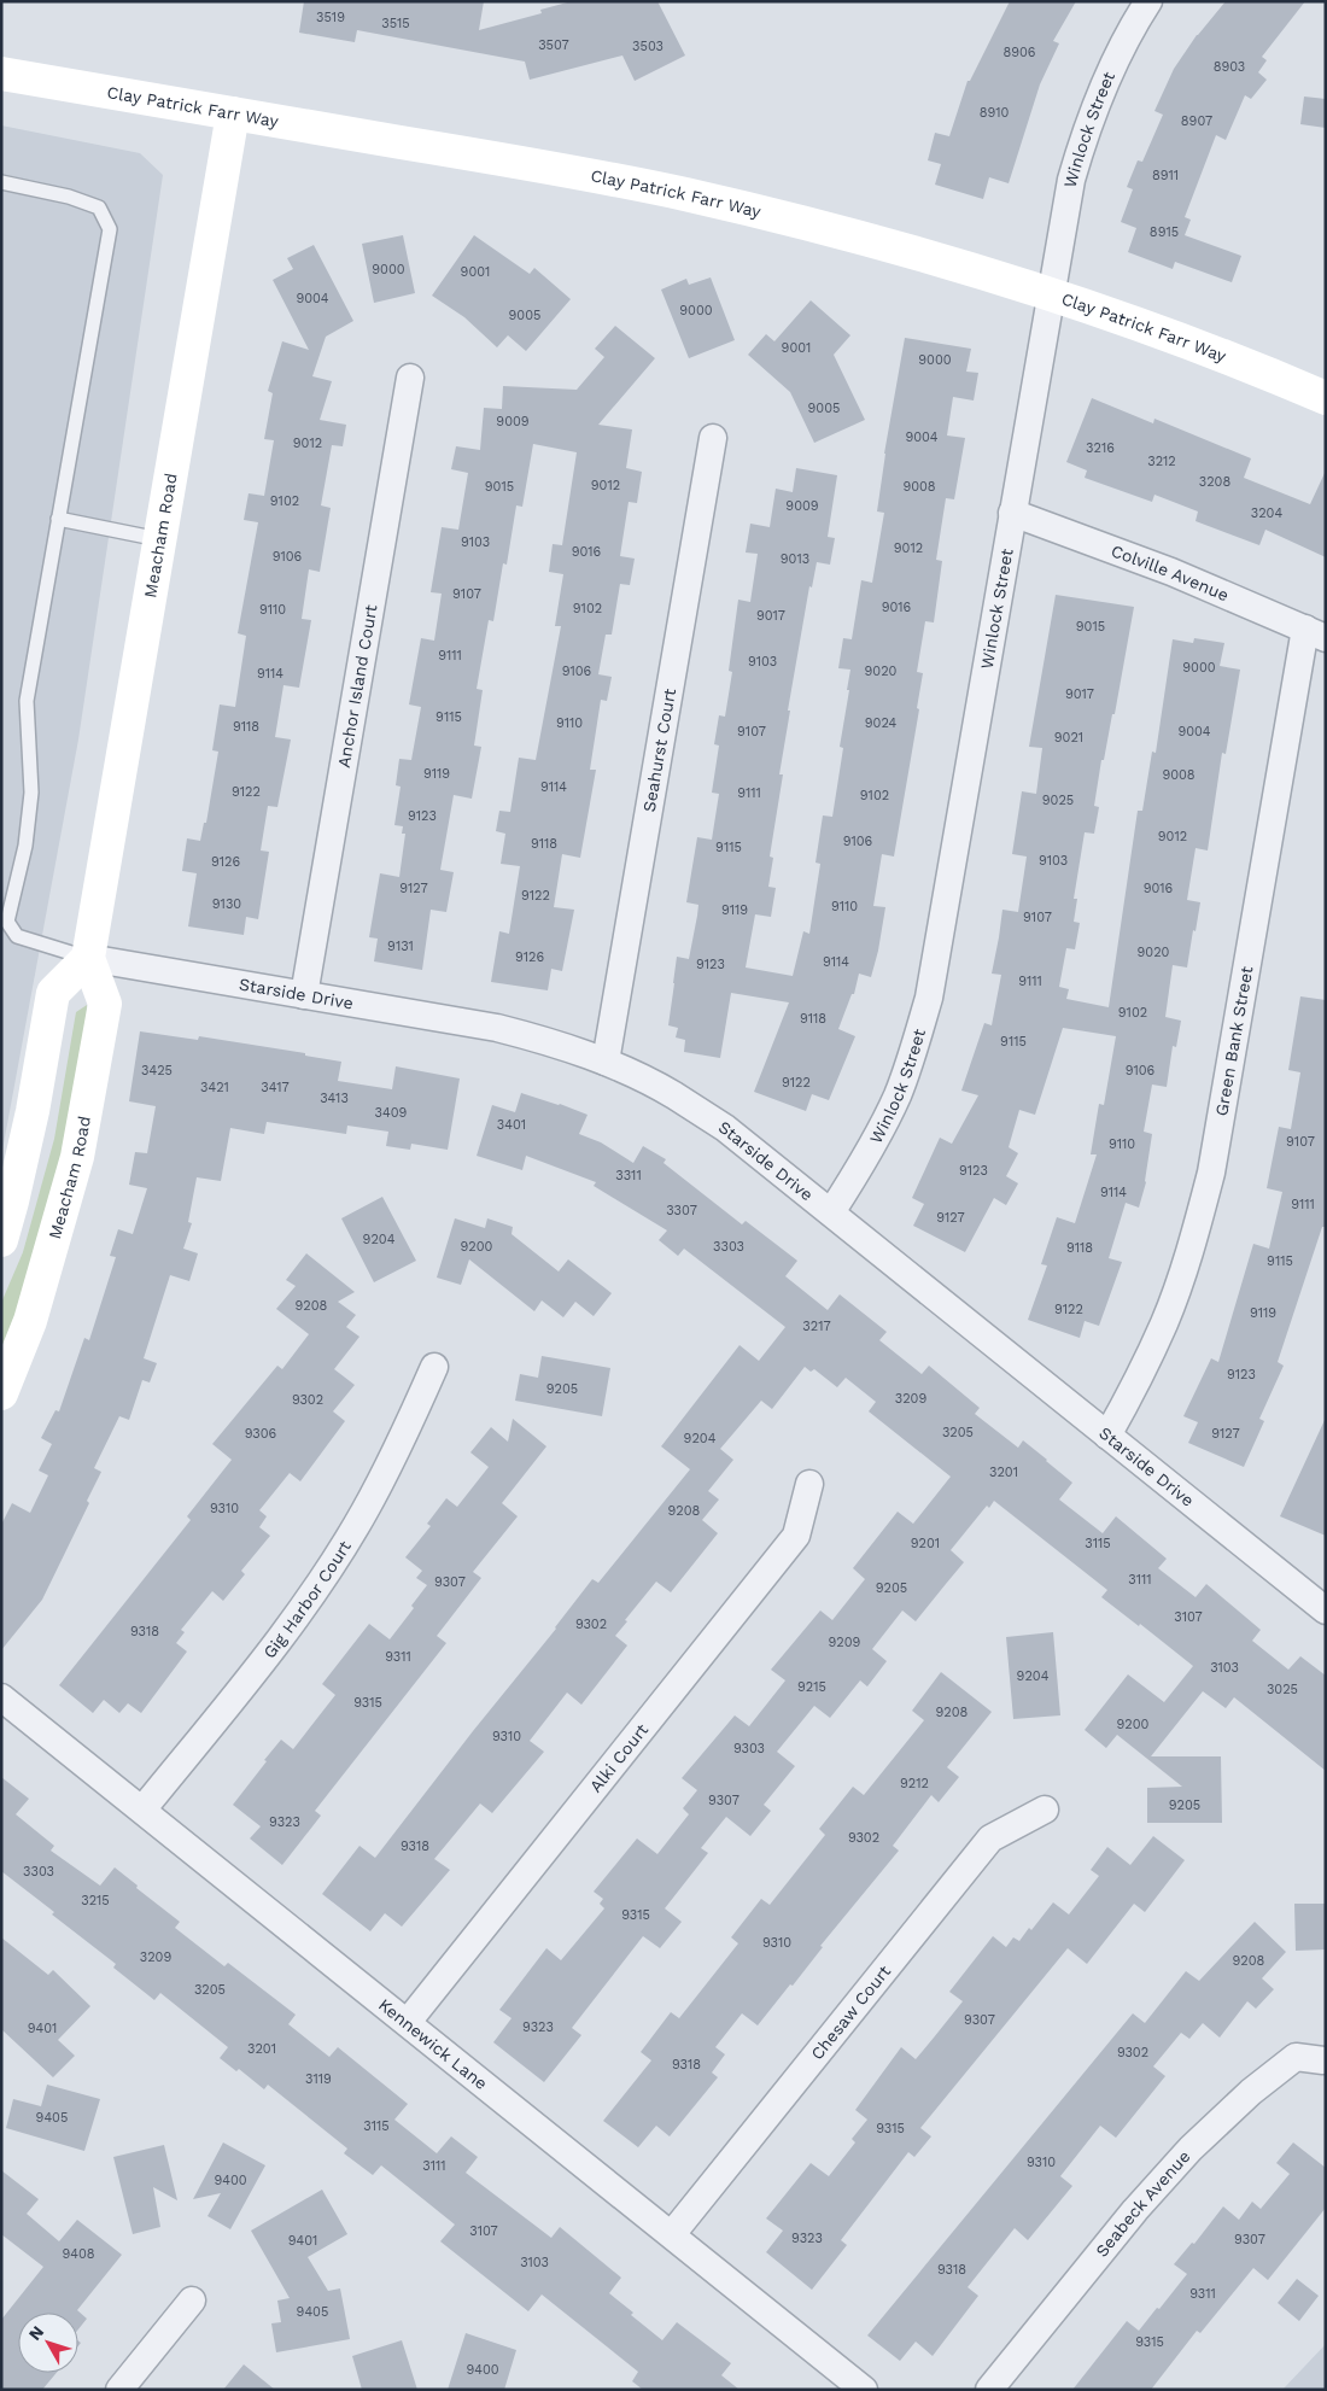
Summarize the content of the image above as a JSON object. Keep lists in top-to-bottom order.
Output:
{
  "streets": {
    "street": [
      "Clay Patrick Farr Way",
      "Winlock Street",
      "Meacham Road",
      "Colville Avenue",
      "Anchor Island Court",
      "Seahurst Court",
      "Starside Drive",
      "Green Bank Street",
      "Gig Harbor Court",
      "Alki Court",
      "Chesaw Court",
      "Kennewick Lane",
      "Seabeck Avenue"
    ]
  },
  "crossings": [
    ["Clay Patrick Farr Way", "Winlock Street"],
    ["Clay Patrick Farr Way", "Meacham Road"],
    ["Winlock Street", "Colville Avenue"],
    ["Winlock Street", "Starside Drive"],
    ["Meacham Road", "Starside Drive"],
    ["Colville Avenue", "Green Bank Street"],
    ["Anchor Island Court", "Starside Drive"],
    ["Seahurst Court", "Starside Drive"],
    ["Starside Drive", "Green Bank Street"],
    ["Gig Harbor Court", "Kennewick Lane"],
    ["Alki Court", "Kennewick Lane"],
    ["Chesaw Court", "Kennewick Lane"]
  ],
  "house_numbers": [
    "3519",
    "3515",
    "3507",
    "3503",
    "8906",
    "8903",
    "8910",
    "8907",
    "8911",
    "8915",
    "9000",
    "9001",
    "9004",
    "9000",
    "9005",
    "9001",
    "9000",
    "9005",
    "9009",
    "9004",
    "9012",
    "3216",
    "3212",
    "3208",
    "9012",
    "9015",
    "9008",
    "9102",
    "9009",
    "3204",
    "9103",
    "9012",
    "9016",
    "9106",
    "9013",
    "9107",
    "9016",
    "9102",
    "9110",
    "9017",
    "9015",
    "9111",
    "9103",
    "9000",
    "9106",
    "9020",
    "9114",
    "9017",
    "9115",
    "9110",
    "9024",
    "9118",
    "9107",
    "9004",
    "9021",
    "9119",
    "9008",
    "9114",
    "9122",
    "9111",
    "9102",
    "9025",
    "9123",
    "9012",
    "9106",
    "9118",
    "9115",
    "9103",
    "9126",
    "9127",
    "9016",
    "9122",
    "9130",
    "9110",
    "9119",
    "9107",
    "9131",
    "9020",
    "9126",
    "9114",
    "9123",
    "9111",
    "9102",
    "9118",
    "9115",
    "3425",
    "9106",
    "9122",
    "3421",
    "3417",
    "3413",
    "3409",
    "3401",
    "9107",
    "9110",
    "9123",
    "3311",
    "9114",
    "9111",
    "3307",
    "9127",
    "9204",
    "9200",
    "3303",
    "9118",
    "9115",
    "9208",
    "9122",
    "9119",
    "3217",
    "9123",
    "9205",
    "3209",
    "9302",
    "3205",
    "9306",
    "9127",
    "9204",
    "3201",
    "9310",
    "9208",
    "9201",
    "3115",
    "3111",
    "9307",
    "9205",
    "3107",
    "9302",
    "9318",
    "9209",
    "9311",
    "3103",
    "9204",
    "9215",
    "3025",
    "9315",
    "9208",
    "9200",
    "9310",
    "9303",
    "9212",
    "9307",
    "9205",
    "9323",
    "9302",
    "9318",
    "3303",
    "3215",
    "9315",
    "9310",
    "3209",
    "9208",
    "3205",
    "9307",
    "9323",
    "9401",
    "3201",
    "9302",
    "9318",
    "3119",
    "9405",
    "3115",
    "9315",
    "9310",
    "3111",
    "9400",
    "3107",
    "9323",
    "9307",
    "9401",
    "9408",
    "3103",
    "9318",
    "9311",
    "9405",
    "9315",
    "9400"
  ],
  "north": "top left"
}
